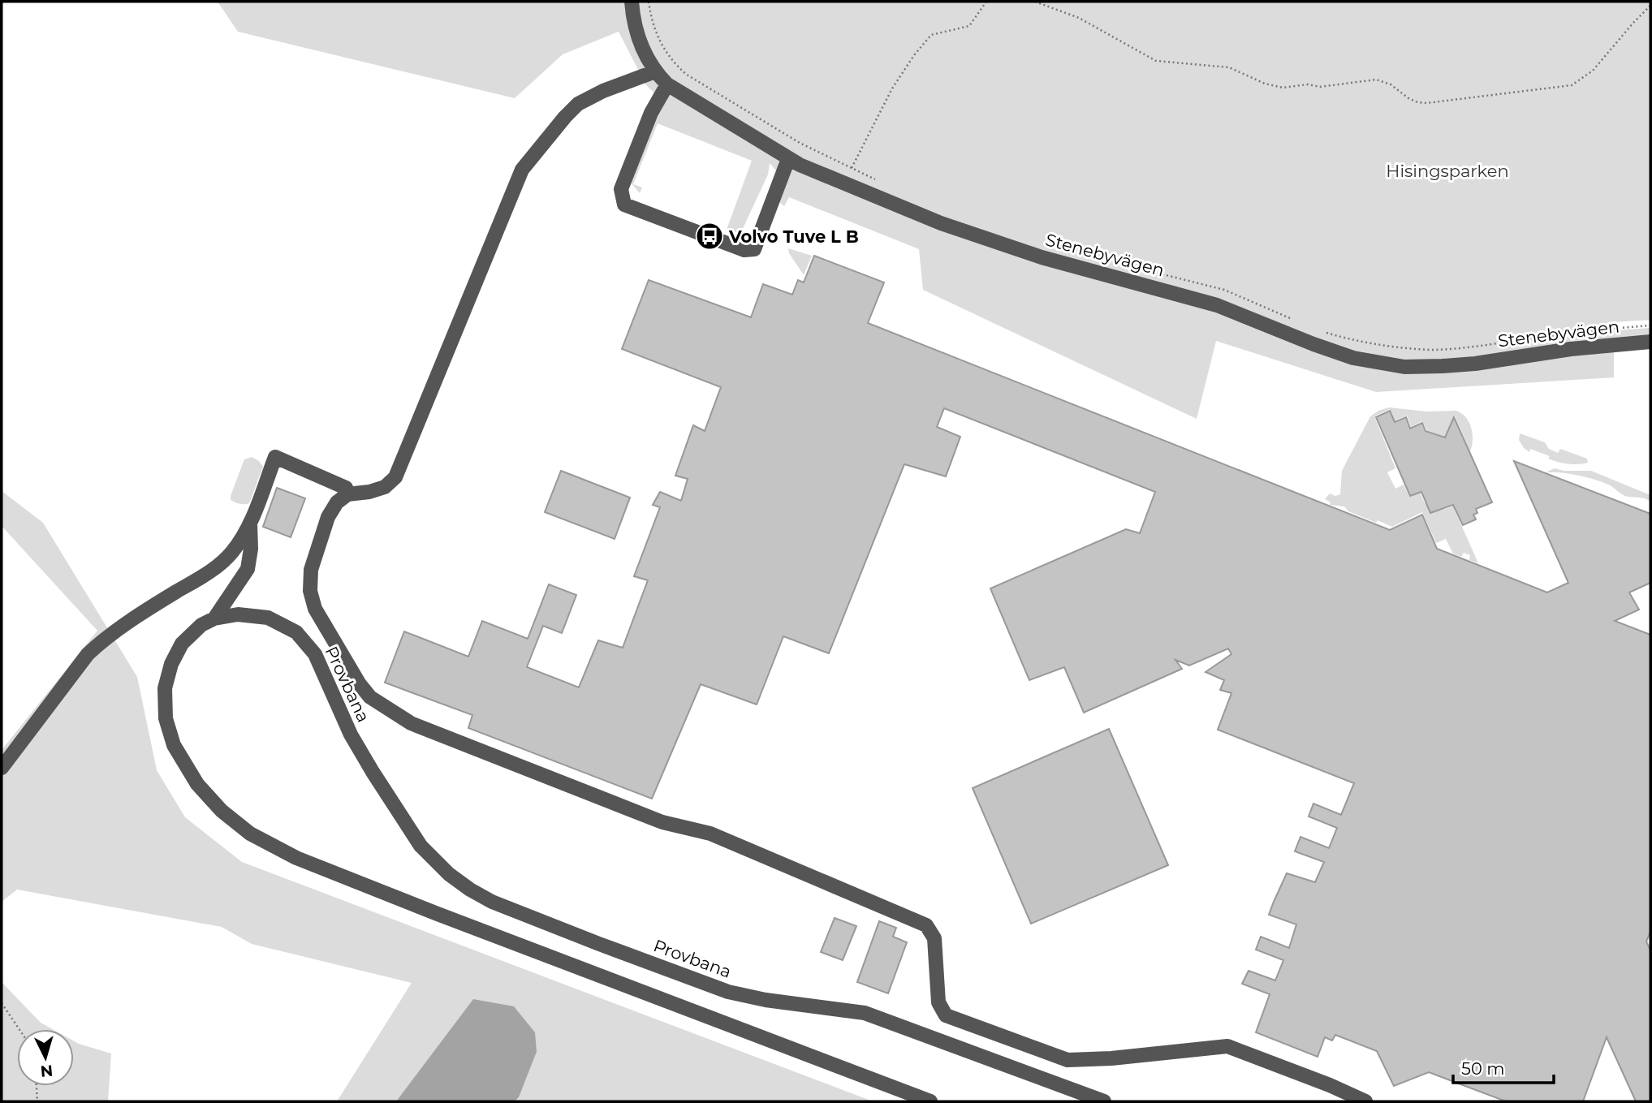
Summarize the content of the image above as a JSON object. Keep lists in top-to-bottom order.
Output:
{
  "streets": {
    "street": ["Stenebyvägen", "Provbana"]
  },
  "parks": ["Hisingsparken"],
  "places": {
    "bus stop": ["Volvo Tuve L B"]
  },
  "scale_bar": "50 m",
  "north": "bottom"
}
